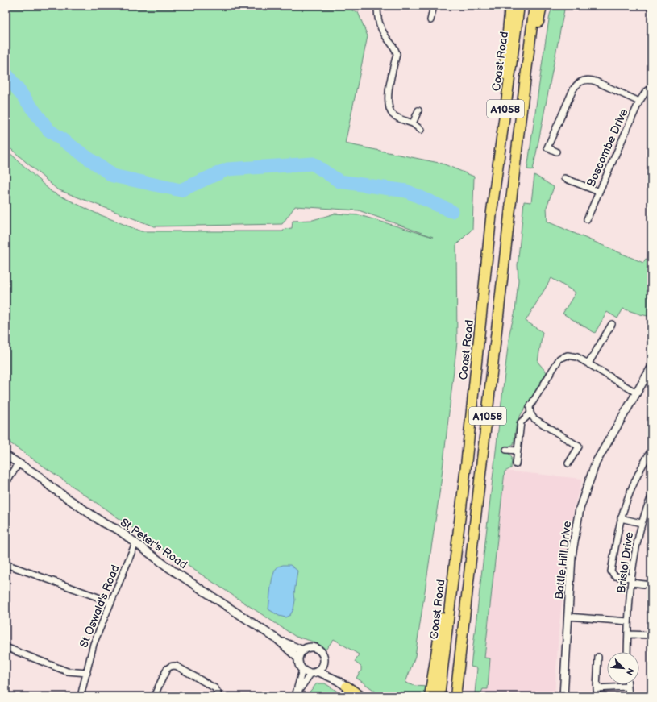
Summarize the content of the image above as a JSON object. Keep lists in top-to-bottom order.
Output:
{
  "streets": {
    "highway": ["Coast Road", "A1058"],
    "street": [
      "Boscombe Drive",
      "St Peter's Road",
      "Battle Hill Drive",
      "Bristol Drive",
      "St Oswald's Road"
    ]
  },
  "crossings": [
    ["St Peter's Road", "St Oswald's Road"]
  ],
  "north": "bottom right"
}
